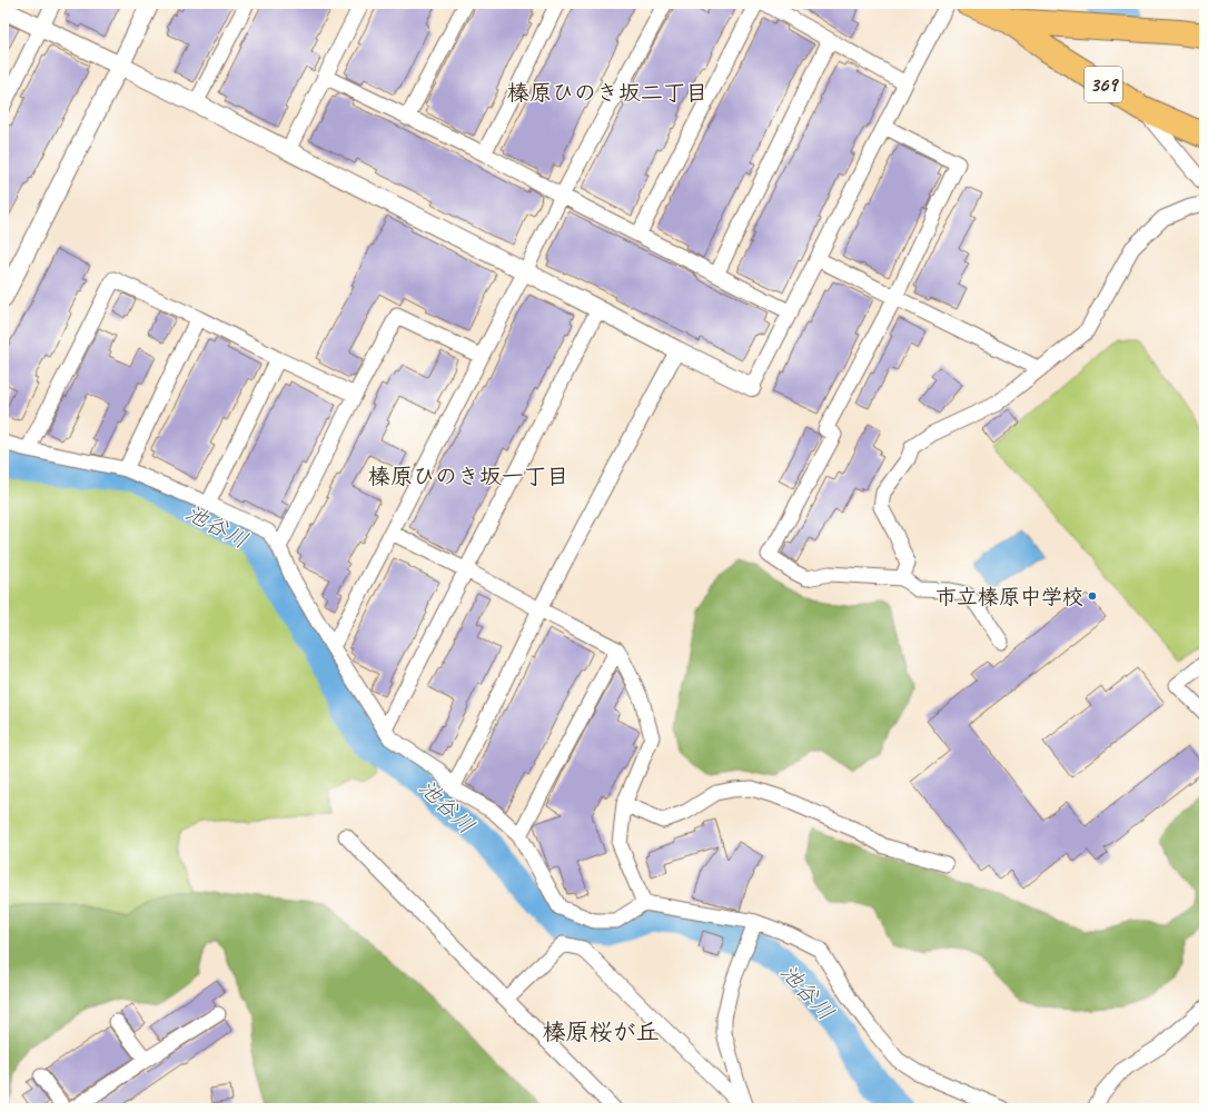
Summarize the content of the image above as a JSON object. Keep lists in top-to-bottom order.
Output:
{
  "streets": {
    "highway": ["369"]
  },
  "districts": ["榛原ひのき坂二丁目", "榛原ひのき坂一丁目", "榛原桜が丘"],
  "water": ["池谷川"],
  "places": ["市立榛原中学校"]
}
